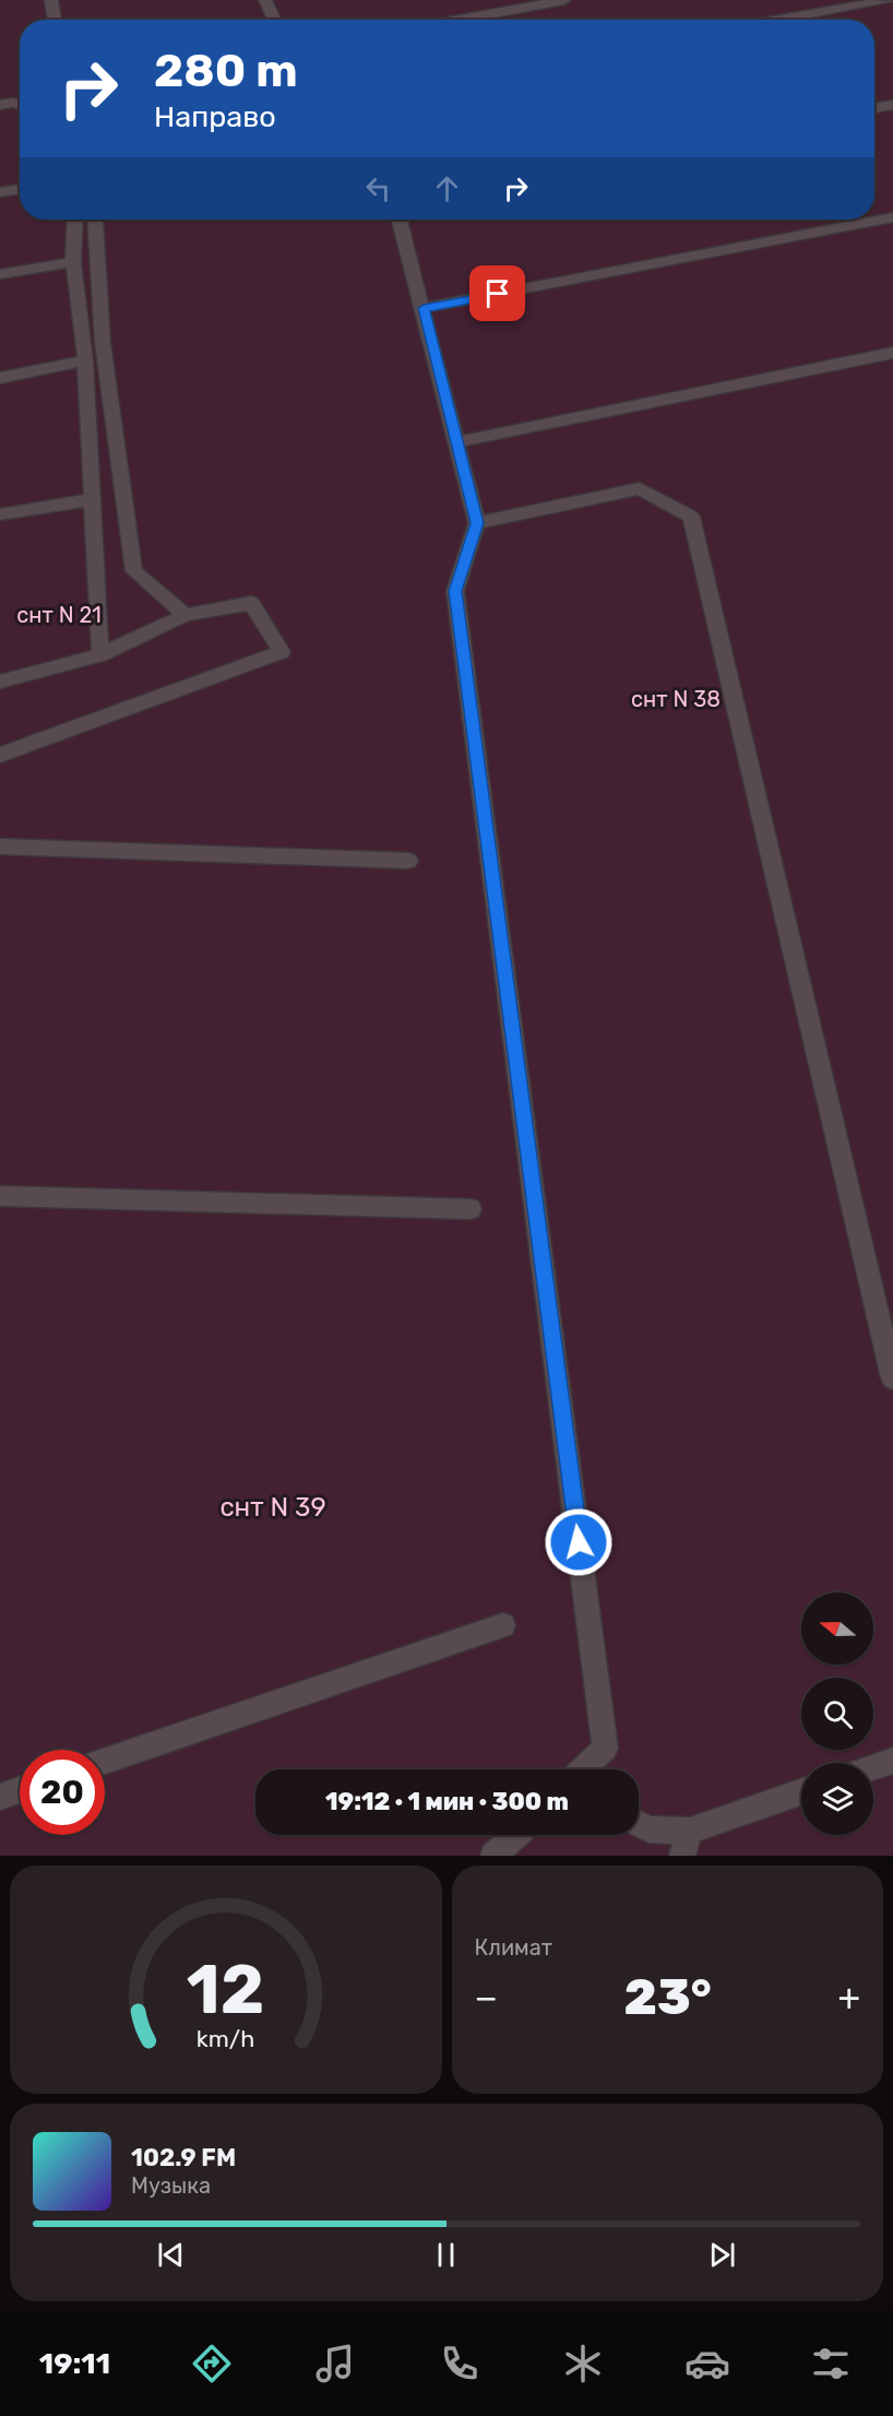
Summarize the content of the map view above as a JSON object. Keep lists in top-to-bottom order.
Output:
{
  "parks": ["снт N 21", "снт N 38", "снт N 39"],
  "north": "left",
  "page": {
    "turn": ["280 m", "Направо"],
    "limit": "20",
    "trip": "19:12 · 1 мин · 300 m",
    "tile": "Климат",
    "heat": ["−", "23°", "+"],
    "song": ["102.9 FM", "Музыка"],
    "tabs": "19:11",
    "gauge": ["12", "km/h"]
  }
}
